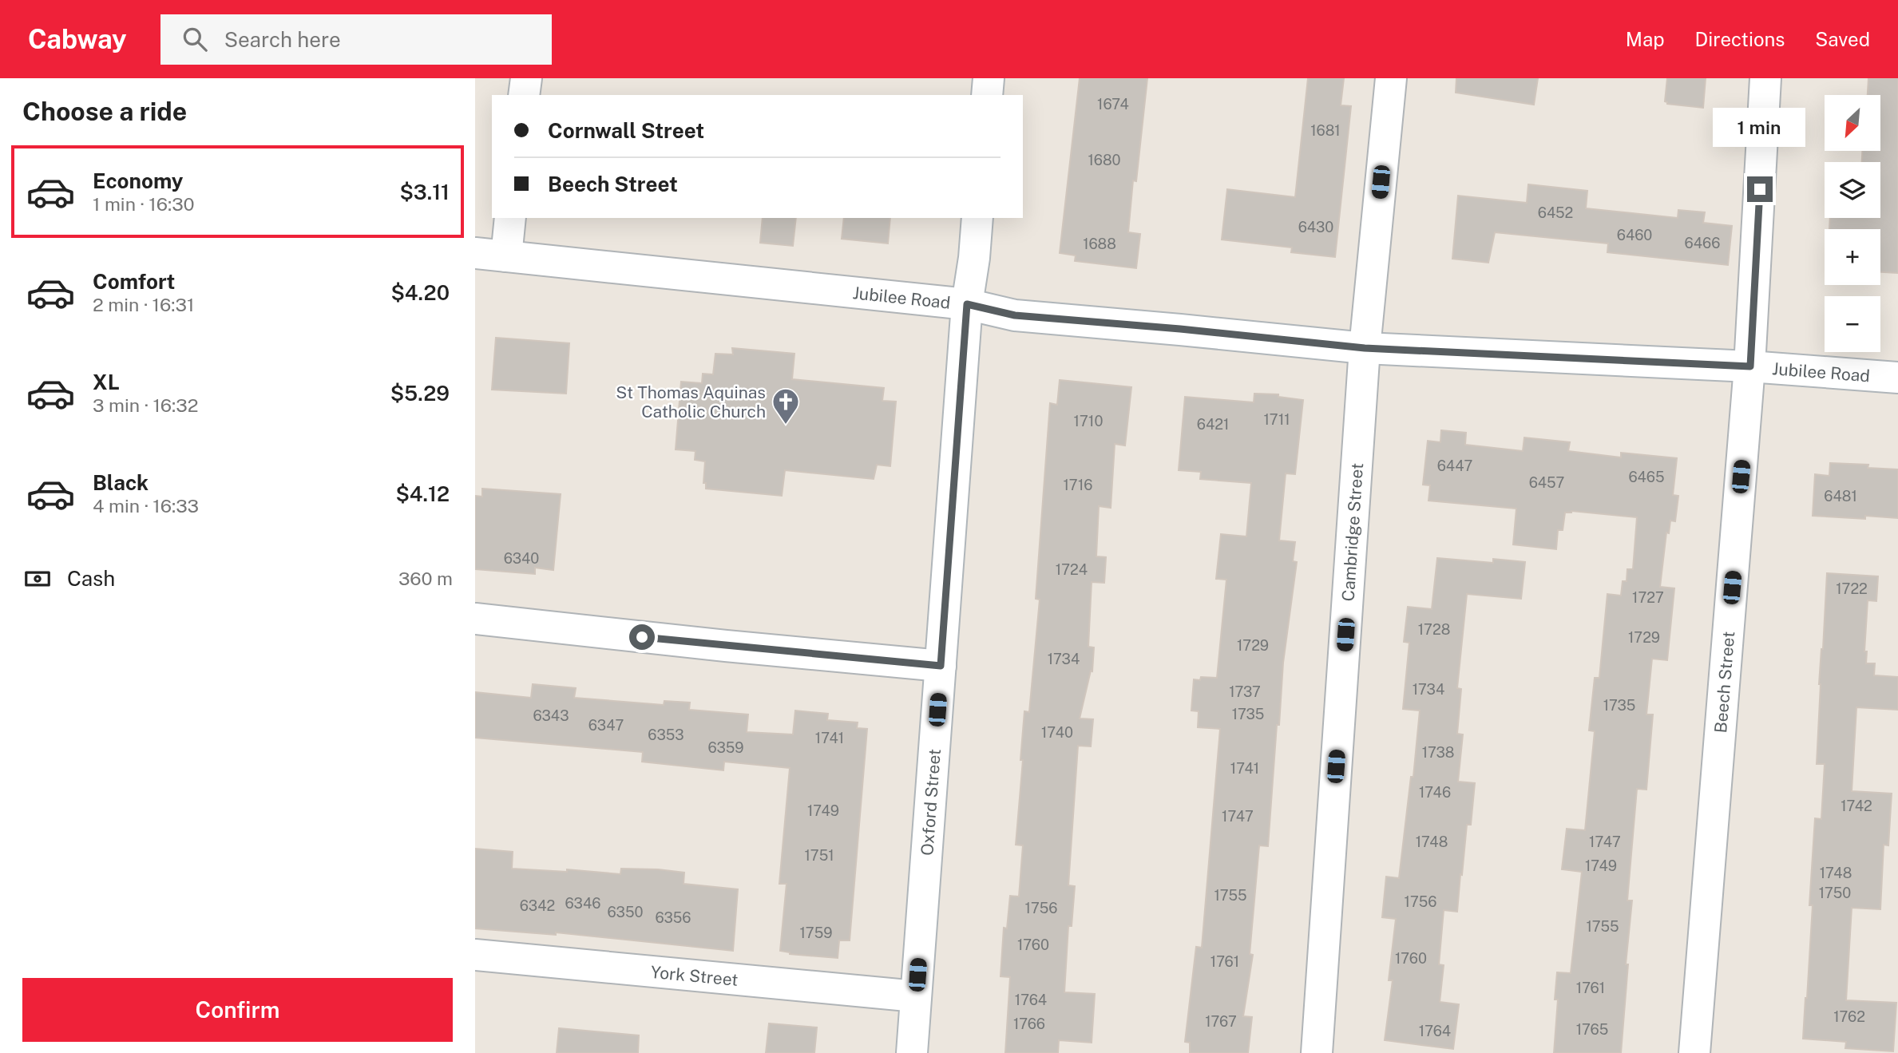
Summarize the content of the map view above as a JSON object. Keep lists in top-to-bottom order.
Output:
{
  "streets": {
    "street": [
      "Jubilee Road",
      "Cambridge Street",
      "Beech Street",
      "Oxford Street",
      "York Street"
    ]
  },
  "crossings": [
    ["Jubilee Road", "Cambridge Street"],
    ["Jubilee Road", "Beech Street"],
    ["Jubilee Road", "Oxford Street"],
    ["Oxford Street", "York Street"]
  ],
  "places": {
    "church": ["St Thomas Aquinas Catholic Church"]
  },
  "house_numbers": [
    "1674",
    "1681",
    "1680",
    "6452",
    "6430",
    "6460",
    "6466",
    "1688",
    "1711",
    "1710",
    "6421",
    "6447",
    "6465",
    "6457",
    "1716",
    "6481",
    "6340",
    "1724",
    "1722",
    "1727",
    "1728",
    "1729",
    "1729",
    "1734",
    "1734",
    "1737",
    "1735",
    "1735",
    "6343",
    "6347",
    "1740",
    "6353",
    "1741",
    "6359",
    "1738",
    "1741",
    "1746",
    "1742",
    "1749",
    "1747",
    "1748",
    "1747",
    "1751",
    "1749",
    "1748",
    "1750",
    "1755",
    "1756",
    "6346",
    "6342",
    "1756",
    "6350",
    "6356",
    "1755",
    "1759",
    "1760",
    "1760",
    "1761",
    "1761",
    "1764",
    "1762",
    "1767",
    "1766",
    "1765",
    "1764"
  ],
  "north": "bottom left",
  "page": {
    "header": "Cabway",
    "search": "Search here",
    "nav": ["Map", "Directions", "Saved"],
    "heading": "Choose a ride",
    "map_buttons": ["+", "−"],
    "banner": ["Cornwall Street", "Beech Street"],
    "bubble": "1 min",
    "list": [
      {
        "name": "Economy",
        "note": "1 min · 16:30",
        "value": "$3.11"
      },
      {
        "name": "Comfort",
        "note": "2 min · 16:31",
        "value": "$4.20"
      },
      {
        "name": "XL",
        "note": "3 min · 16:32",
        "value": "$5.29"
      },
      {
        "name": "Black",
        "note": "4 min · 16:33",
        "value": "$4.12"
      }
    ],
    "pay": ["Cash", "360 m"],
    "buttons": "Confirm"
  }
}
